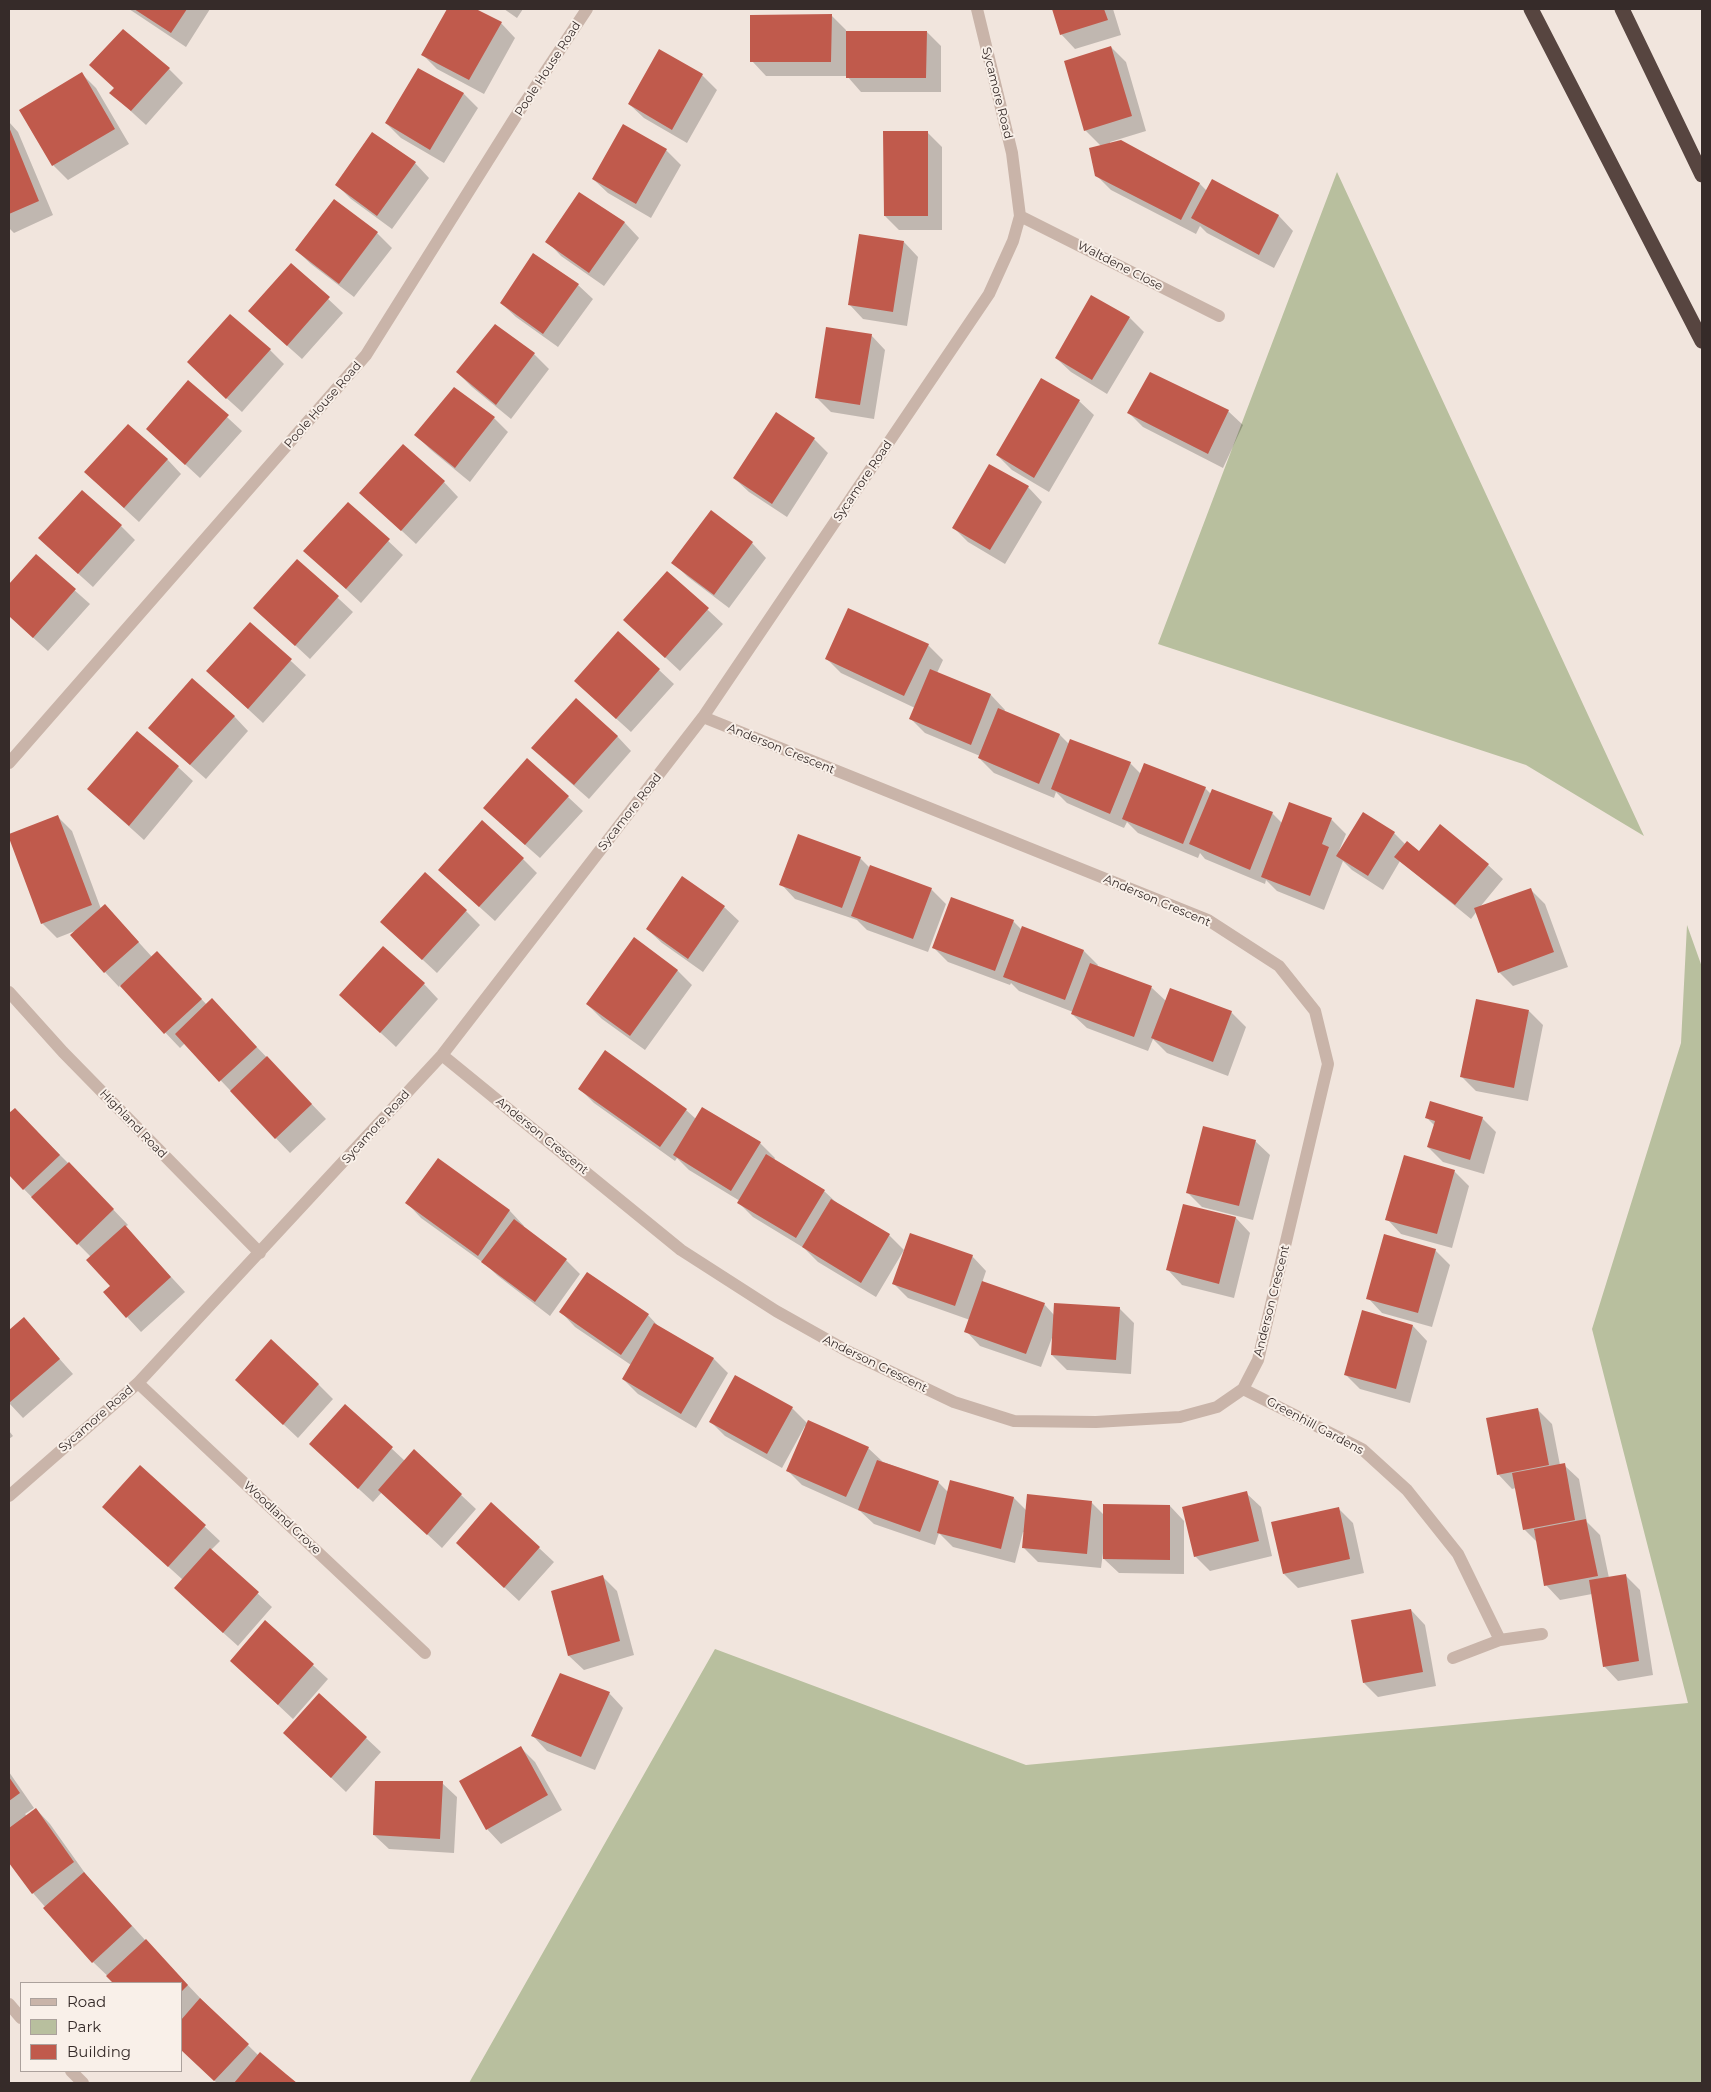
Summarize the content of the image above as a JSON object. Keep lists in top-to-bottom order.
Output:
{
  "streets": {
    "street": [
      "Poole House Road",
      "Sycamore Road",
      "Waltdene Close",
      "Anderson Crescent",
      "Highland Road",
      "Greenhill Gardens",
      "Woodland Grove"
    ]
  },
  "crossings": [
    ["Sycamore Road", "Waltdene Close"],
    ["Sycamore Road", "Anderson Crescent"],
    ["Sycamore Road", "Highland Road"],
    ["Sycamore Road", "Woodland Grove"],
    ["Anderson Crescent", "Greenhill Gardens"]
  ],
  "legend": ["Road", "Park", "Building"]
}
